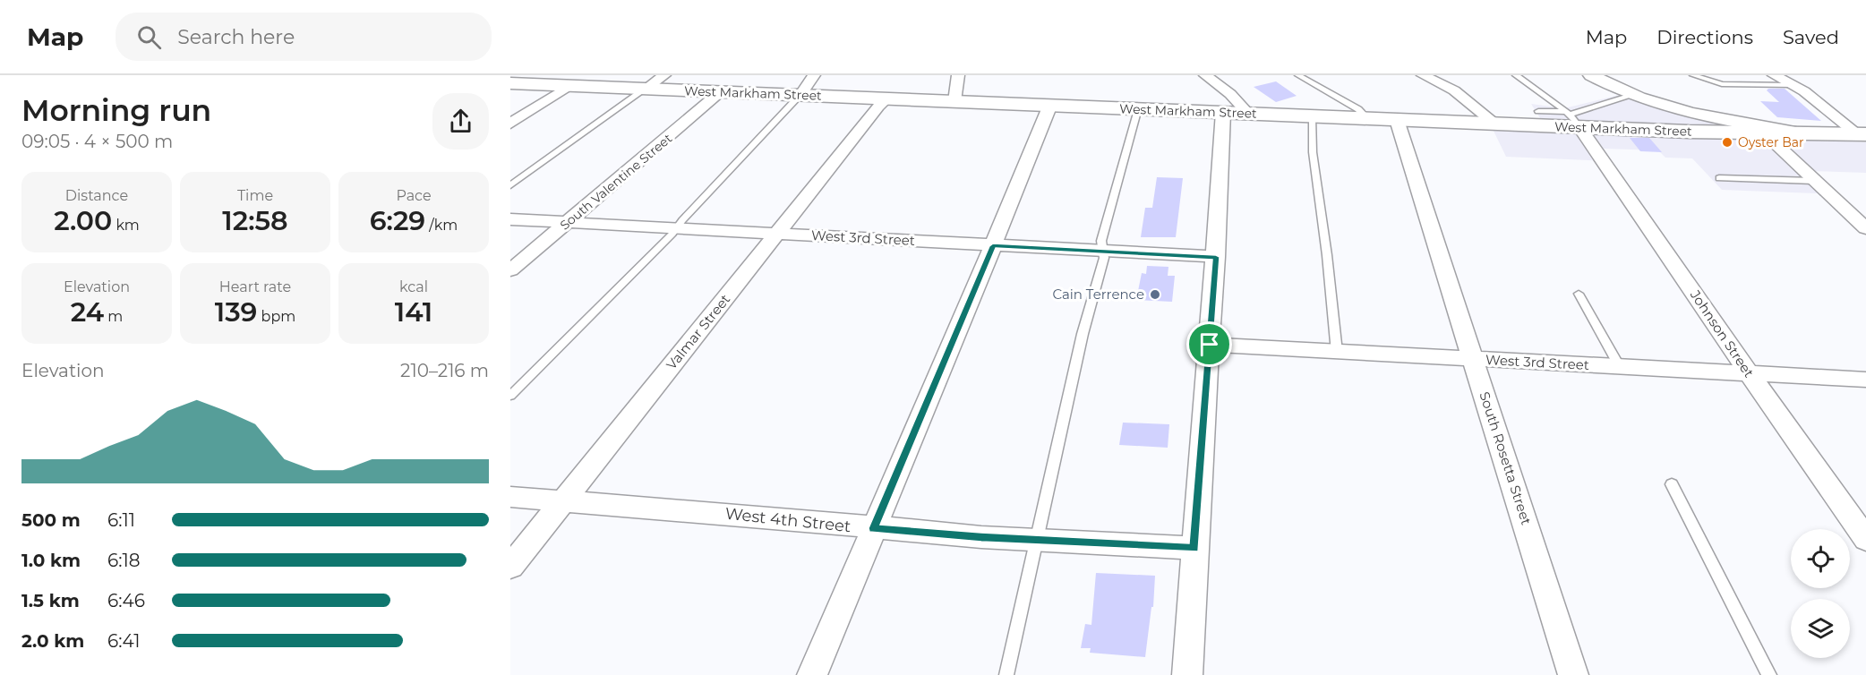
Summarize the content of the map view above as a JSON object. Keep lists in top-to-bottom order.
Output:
{
  "streets": {
    "main road": ["West Markham Street"],
    "street": [
      "South Valentine Street",
      "West 3rd Street",
      "Valmar Street",
      "Johnson Street",
      "South Rosetta Street",
      "West 4th Street"
    ]
  },
  "crossings": [
    ["West Markham Street", "South Valentine Street"],
    ["West Markham Street", "Valmar Street"],
    ["West Markham Street", "Johnson Street"],
    ["West Markham Street", "South Rosetta Street"],
    ["South Valentine Street", "West 3rd Street"],
    ["West 3rd Street", "Valmar Street"],
    ["West 3rd Street", "Johnson Street"],
    ["West 3rd Street", "South Rosetta Street"],
    ["Valmar Street", "West 4th Street"]
  ],
  "places": ["Oyster Bar", "Cain Terrence"],
  "page": {
    "header": "Map",
    "search": "Search here",
    "nav": ["Map", "Directions", "Saved"],
    "heading": ["Morning run", "09:05 · 4 × 500 m"],
    "stats": [
      ["Distance", "2.00 km"],
      ["Time", "12:58"],
      ["Pace", "6:29 /km"],
      ["Elevation", "24 m"],
      ["Heart rate", "139 bpm"],
      ["kcal", "141"]
    ],
    "chart": ["Elevation", "210–216 m"],
    "list": [
      {
        "name": "500 m",
        "note": "6:11"
      },
      {
        "name": "1.0 km",
        "note": "6:18"
      },
      {
        "name": "1.5 km",
        "note": "6:46"
      },
      {
        "name": "2.0 km",
        "note": "6:41"
      }
    ]
  }
}
